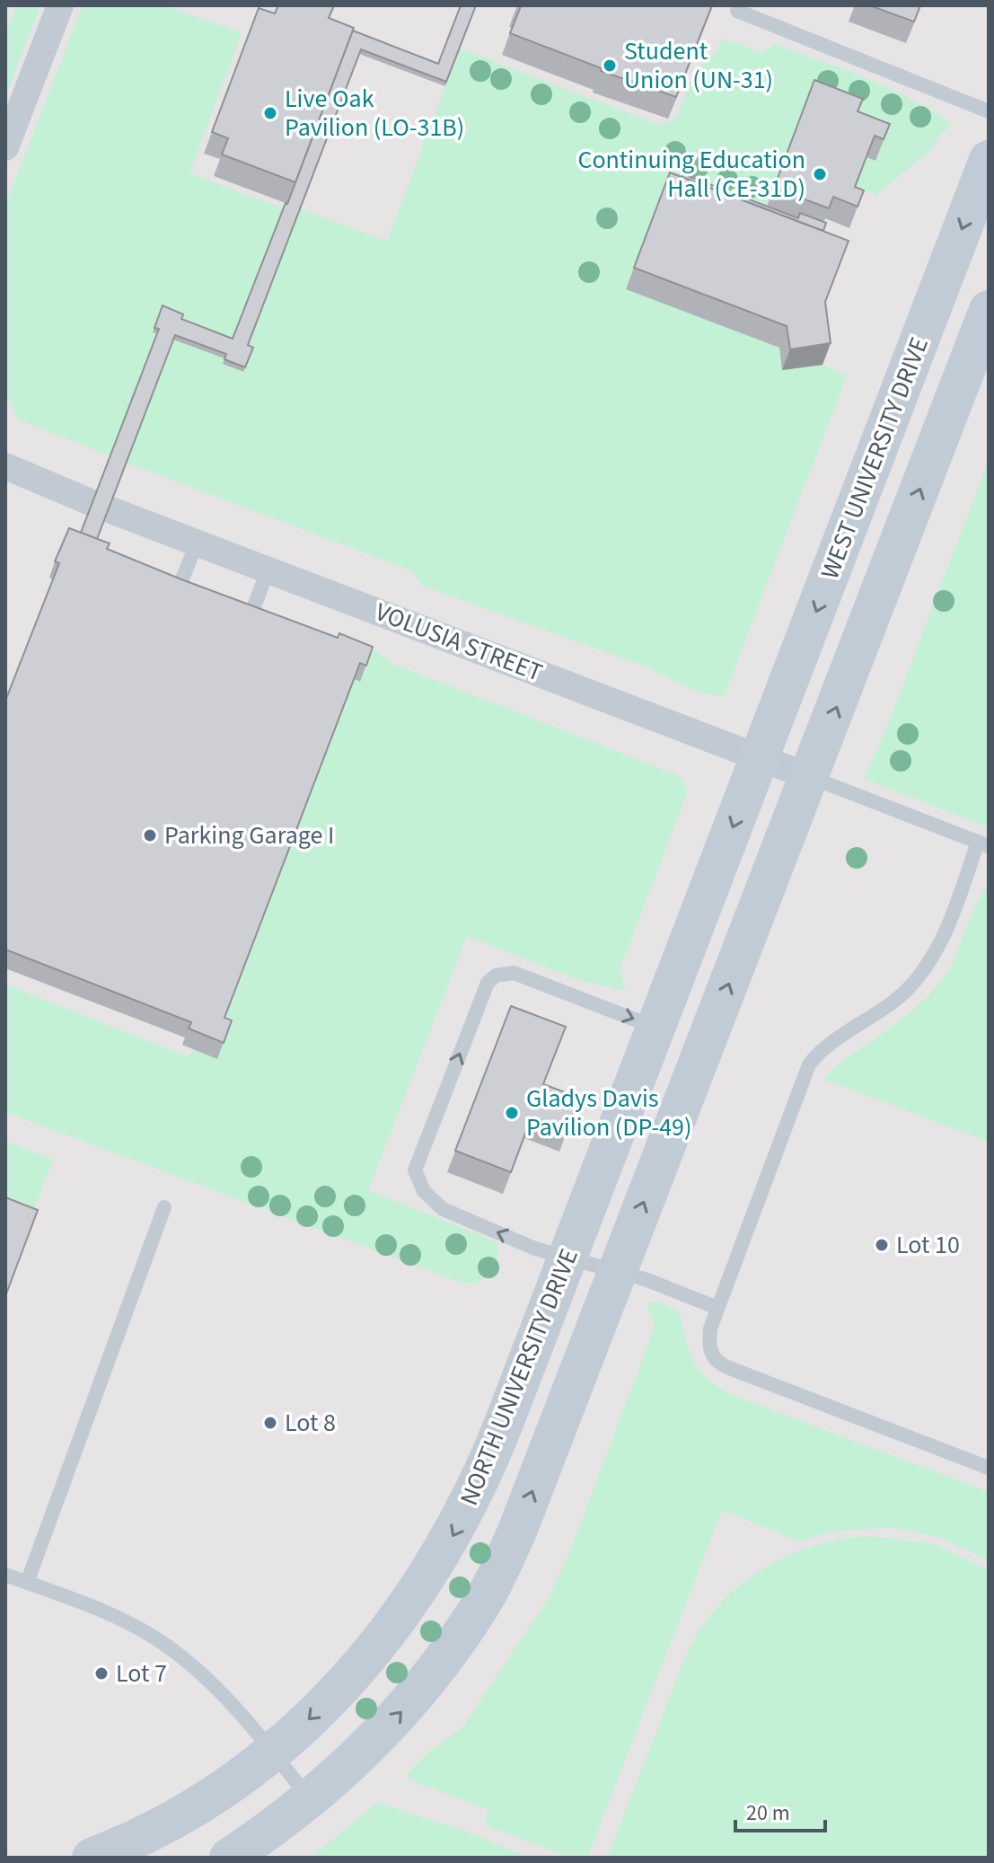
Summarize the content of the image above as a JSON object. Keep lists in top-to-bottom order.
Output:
{
  "streets": {
    "street": ["WEST UNIVERSITY DRIVE", "VOLUSIA STREET", "NORTH UNIVERSITY DRIVE"]
  },
  "crossings": [
    ["WEST UNIVERSITY DRIVE", "VOLUSIA STREET"],
    ["WEST UNIVERSITY DRIVE", "NORTH UNIVERSITY DRIVE"],
    ["VOLUSIA STREET", "NORTH UNIVERSITY DRIVE"]
  ],
  "places": [
    "Student Union (UN-31)",
    "Live Oak Pavilion (LO-31B)",
    "Continuing Education Hall (CE-31D)",
    "Parking Garage I",
    "Gladys Davis Pavilion (DP-49)",
    "Lot 10",
    "Lot 8",
    "Lot 7"
  ],
  "scale_bar": "20 m"
}
